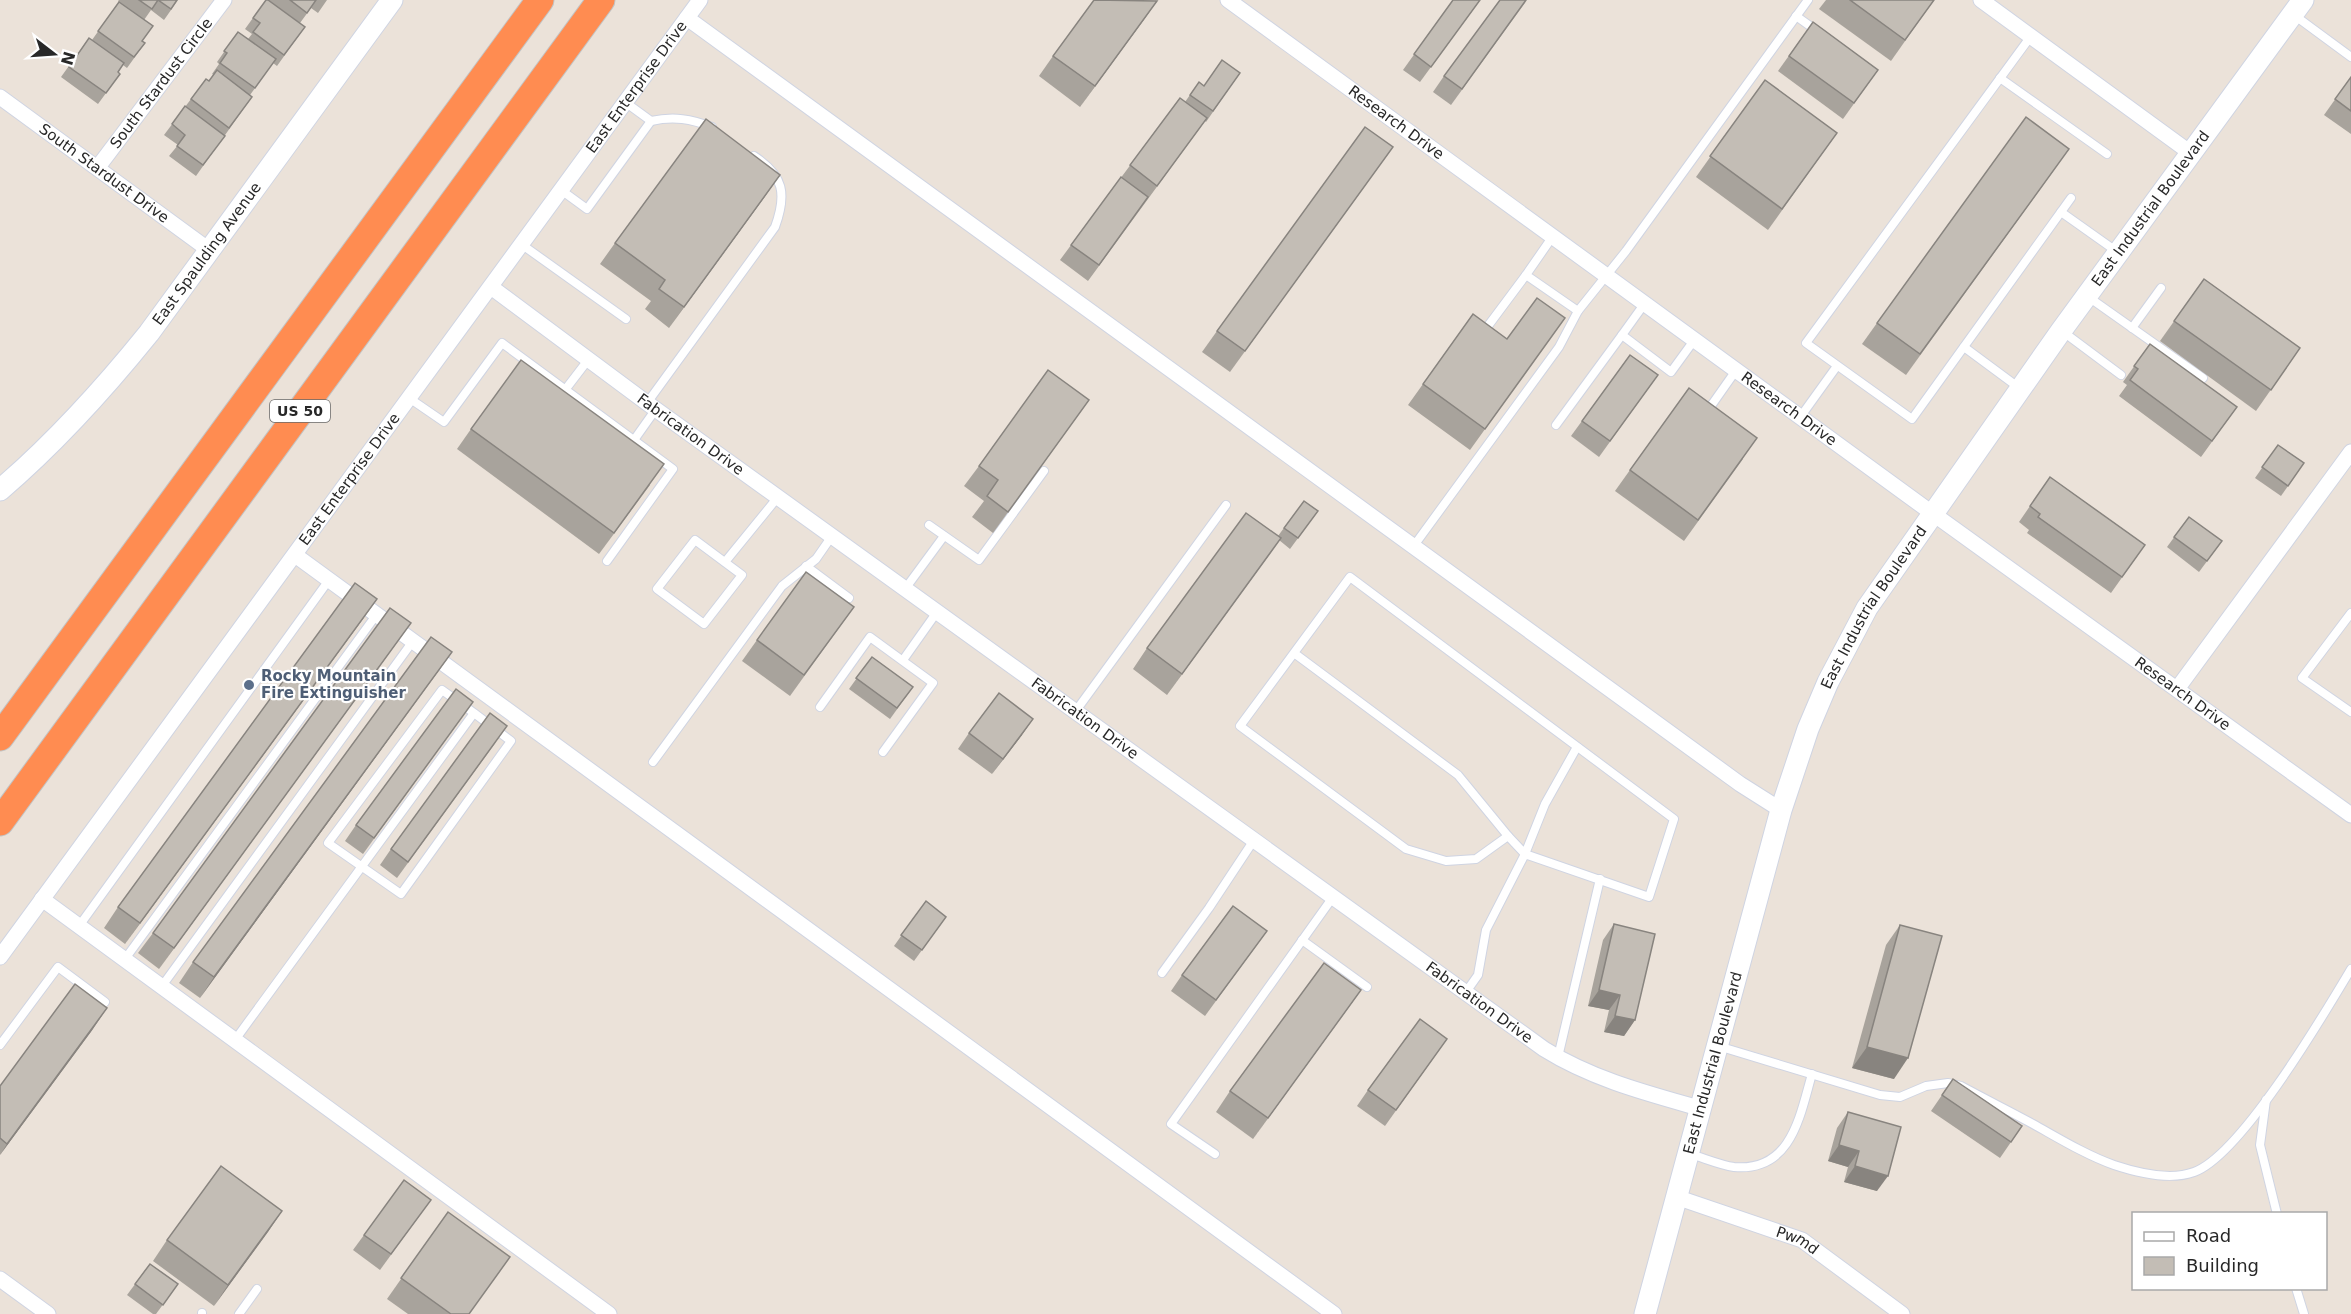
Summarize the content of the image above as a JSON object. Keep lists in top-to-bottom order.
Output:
{
  "streets": {
    "highway": ["US 50"],
    "street": [
      "South Stardust Circle",
      "East Enterprise Drive",
      "Research Drive",
      "South Stardust Drive",
      "East Industrial Boulevard",
      "East Spaulding Avenue",
      "Fabrication Drive",
      "Pwmd"
    ]
  },
  "crossings": [
    ["South Stardust Circle", "South Stardust Drive"],
    ["East Enterprise Drive", "Fabrication Drive"],
    ["Research Drive", "East Industrial Boulevard"],
    ["South Stardust Drive", "East Spaulding Avenue"],
    ["East Industrial Boulevard", "Fabrication Drive"],
    ["East Industrial Boulevard", "Pwmd"]
  ],
  "places": ["Rocky Mountain Fire Extinguisher"],
  "legend": ["Road", "Building"],
  "north": "right"
}
